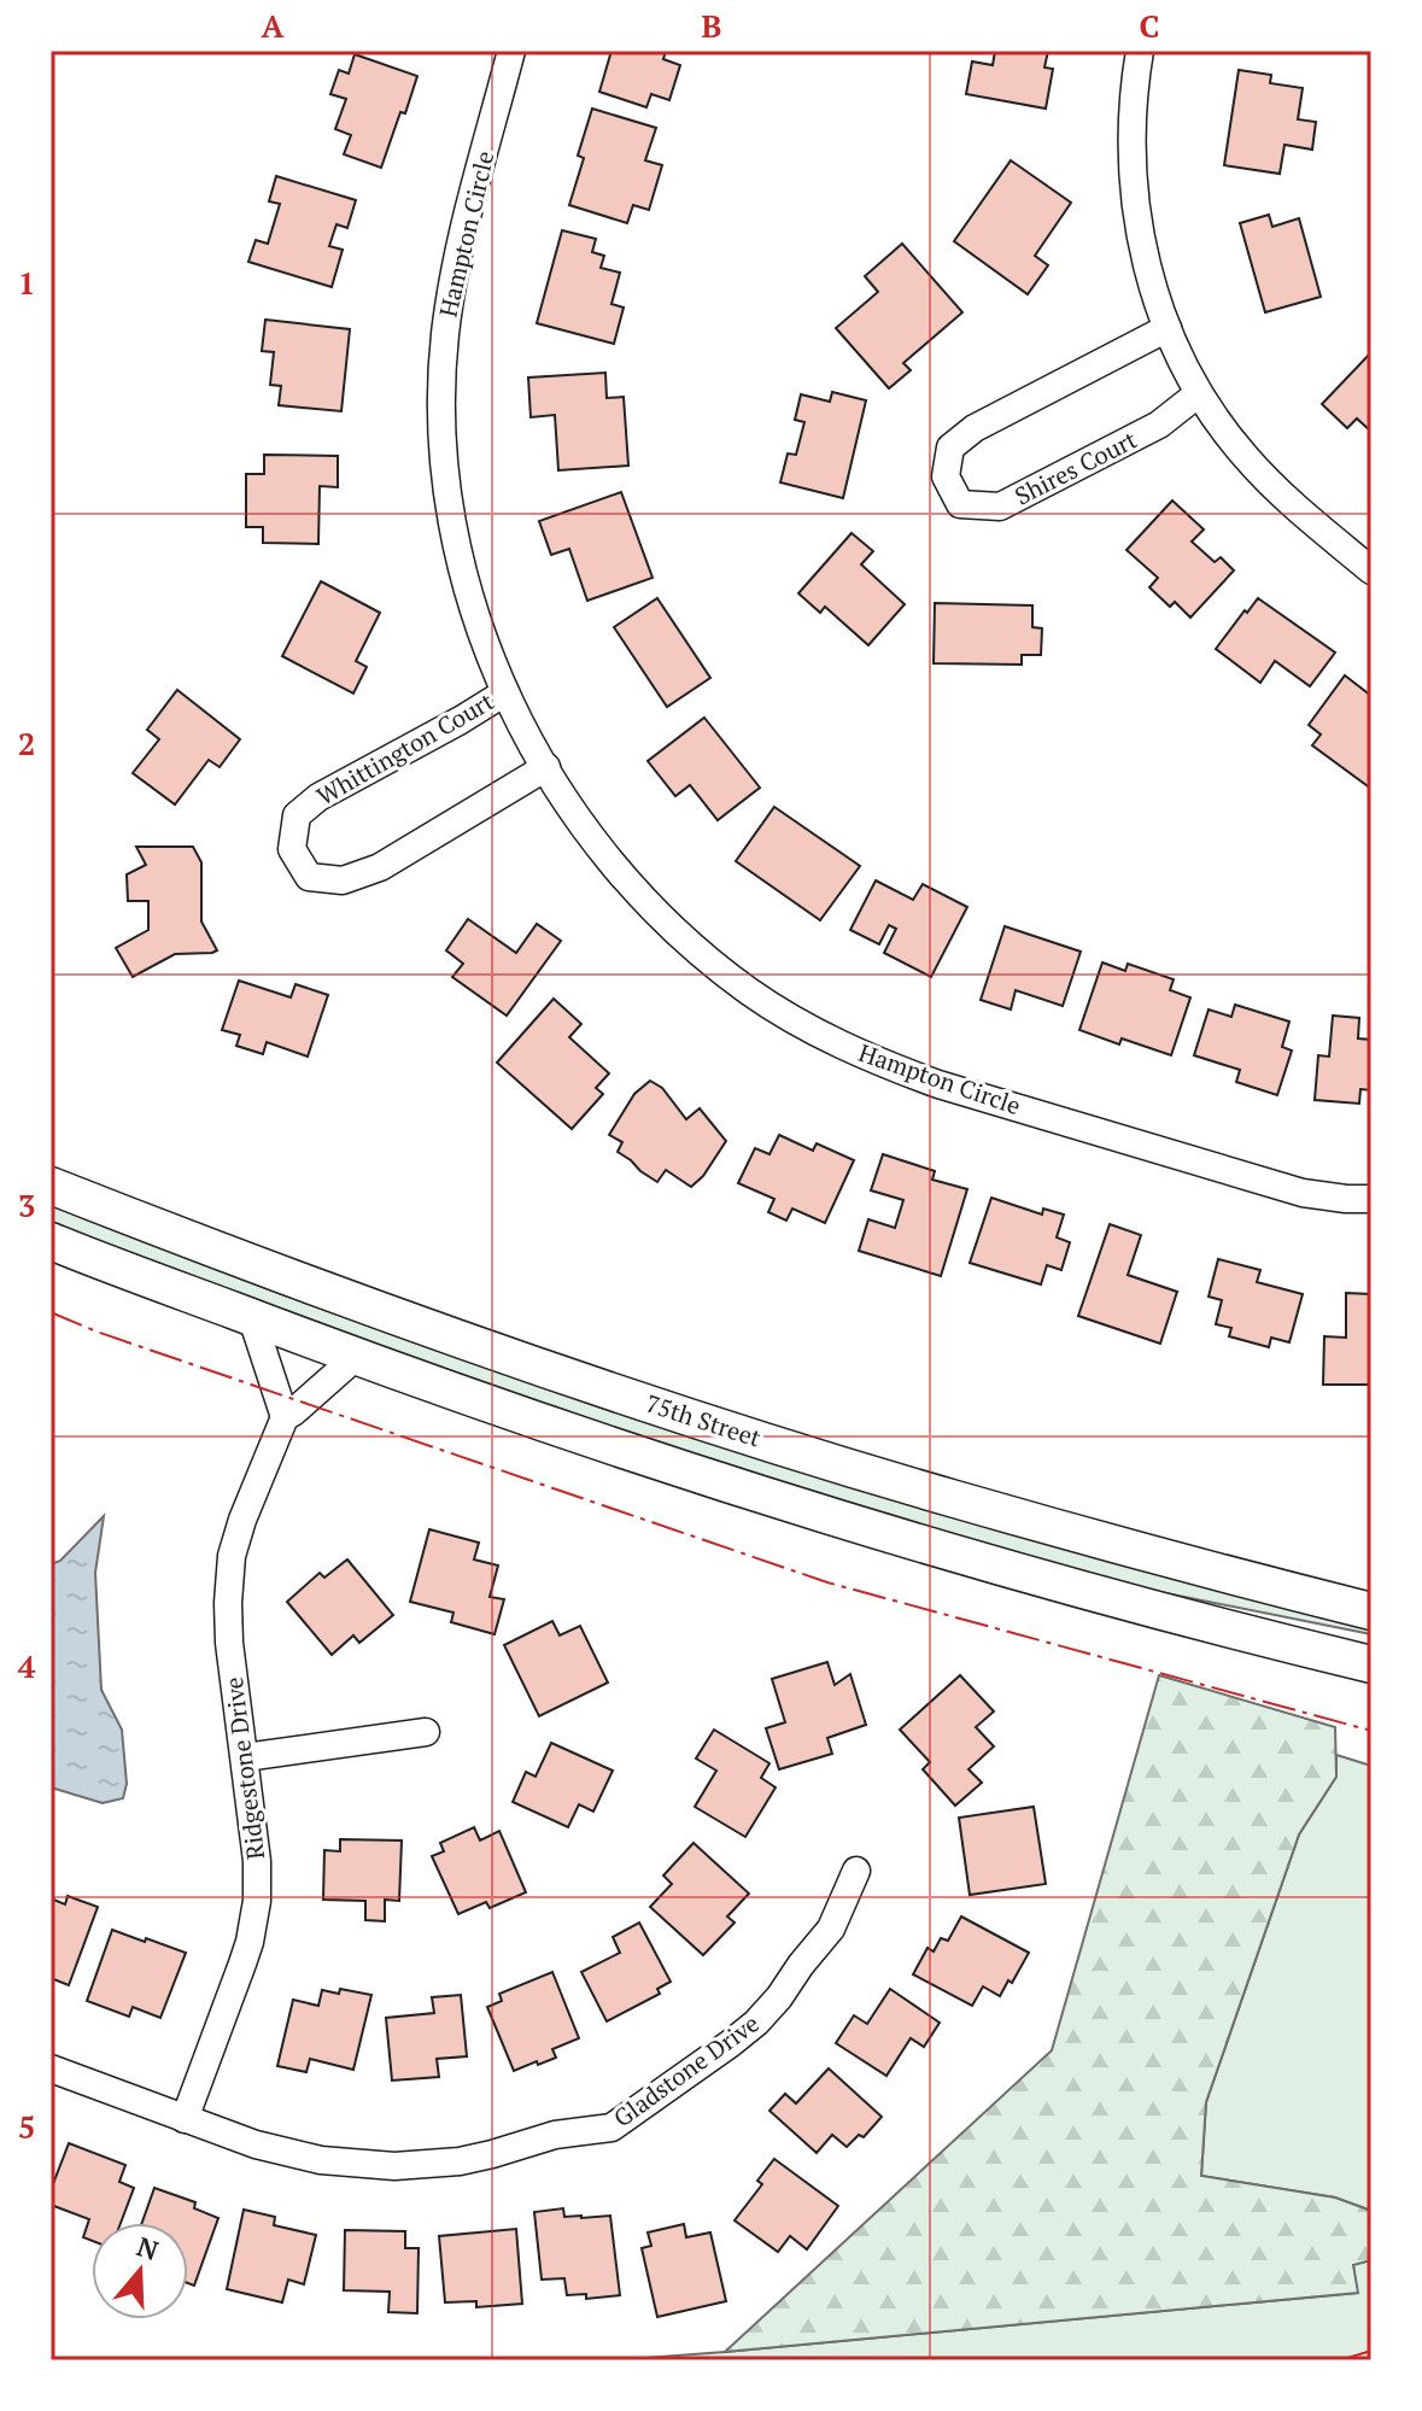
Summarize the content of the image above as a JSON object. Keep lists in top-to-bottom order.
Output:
{
  "streets": {
    "main road": ["75th Street"],
    "street": [
      "Hampton Circle",
      "Shires Court",
      "Whittington Court",
      "Ridgestone Drive",
      "Gladstone Drive"
    ]
  },
  "crossings": [
    ["Hampton Circle", "Whittington Court"],
    ["Ridgestone Drive", "Gladstone Drive"]
  ],
  "north": "top",
  "grid": {
    "columns": ["A", "B", "C"],
    "rows": [
      "1",
      "2",
      "3",
      "4",
      "5"
    ]
  }
}
